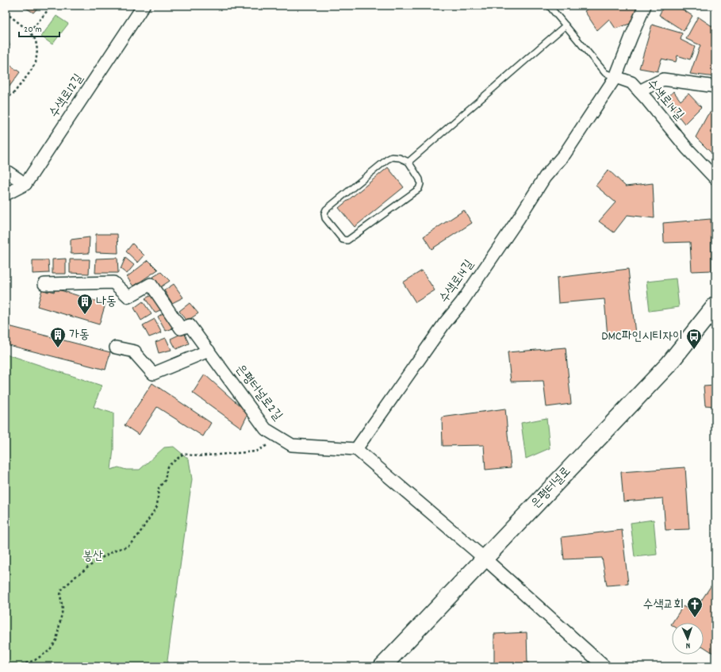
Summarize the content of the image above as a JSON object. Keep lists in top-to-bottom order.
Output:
{
  "streets": {
    "main road": ["은평터널로"],
    "street": ["수색로12길", "수색로14길", "은평터널로2길"]
  },
  "crossings": [
    ["수색로14길", "은평터널로2길"]
  ],
  "parks": ["봉산"],
  "places": {
    "building": ["나동", "가동"],
    "bus stop": ["DMC파인시티자이"],
    "church": ["수색교회"]
  },
  "scale_bar": "20 m",
  "north": "bottom"
}
